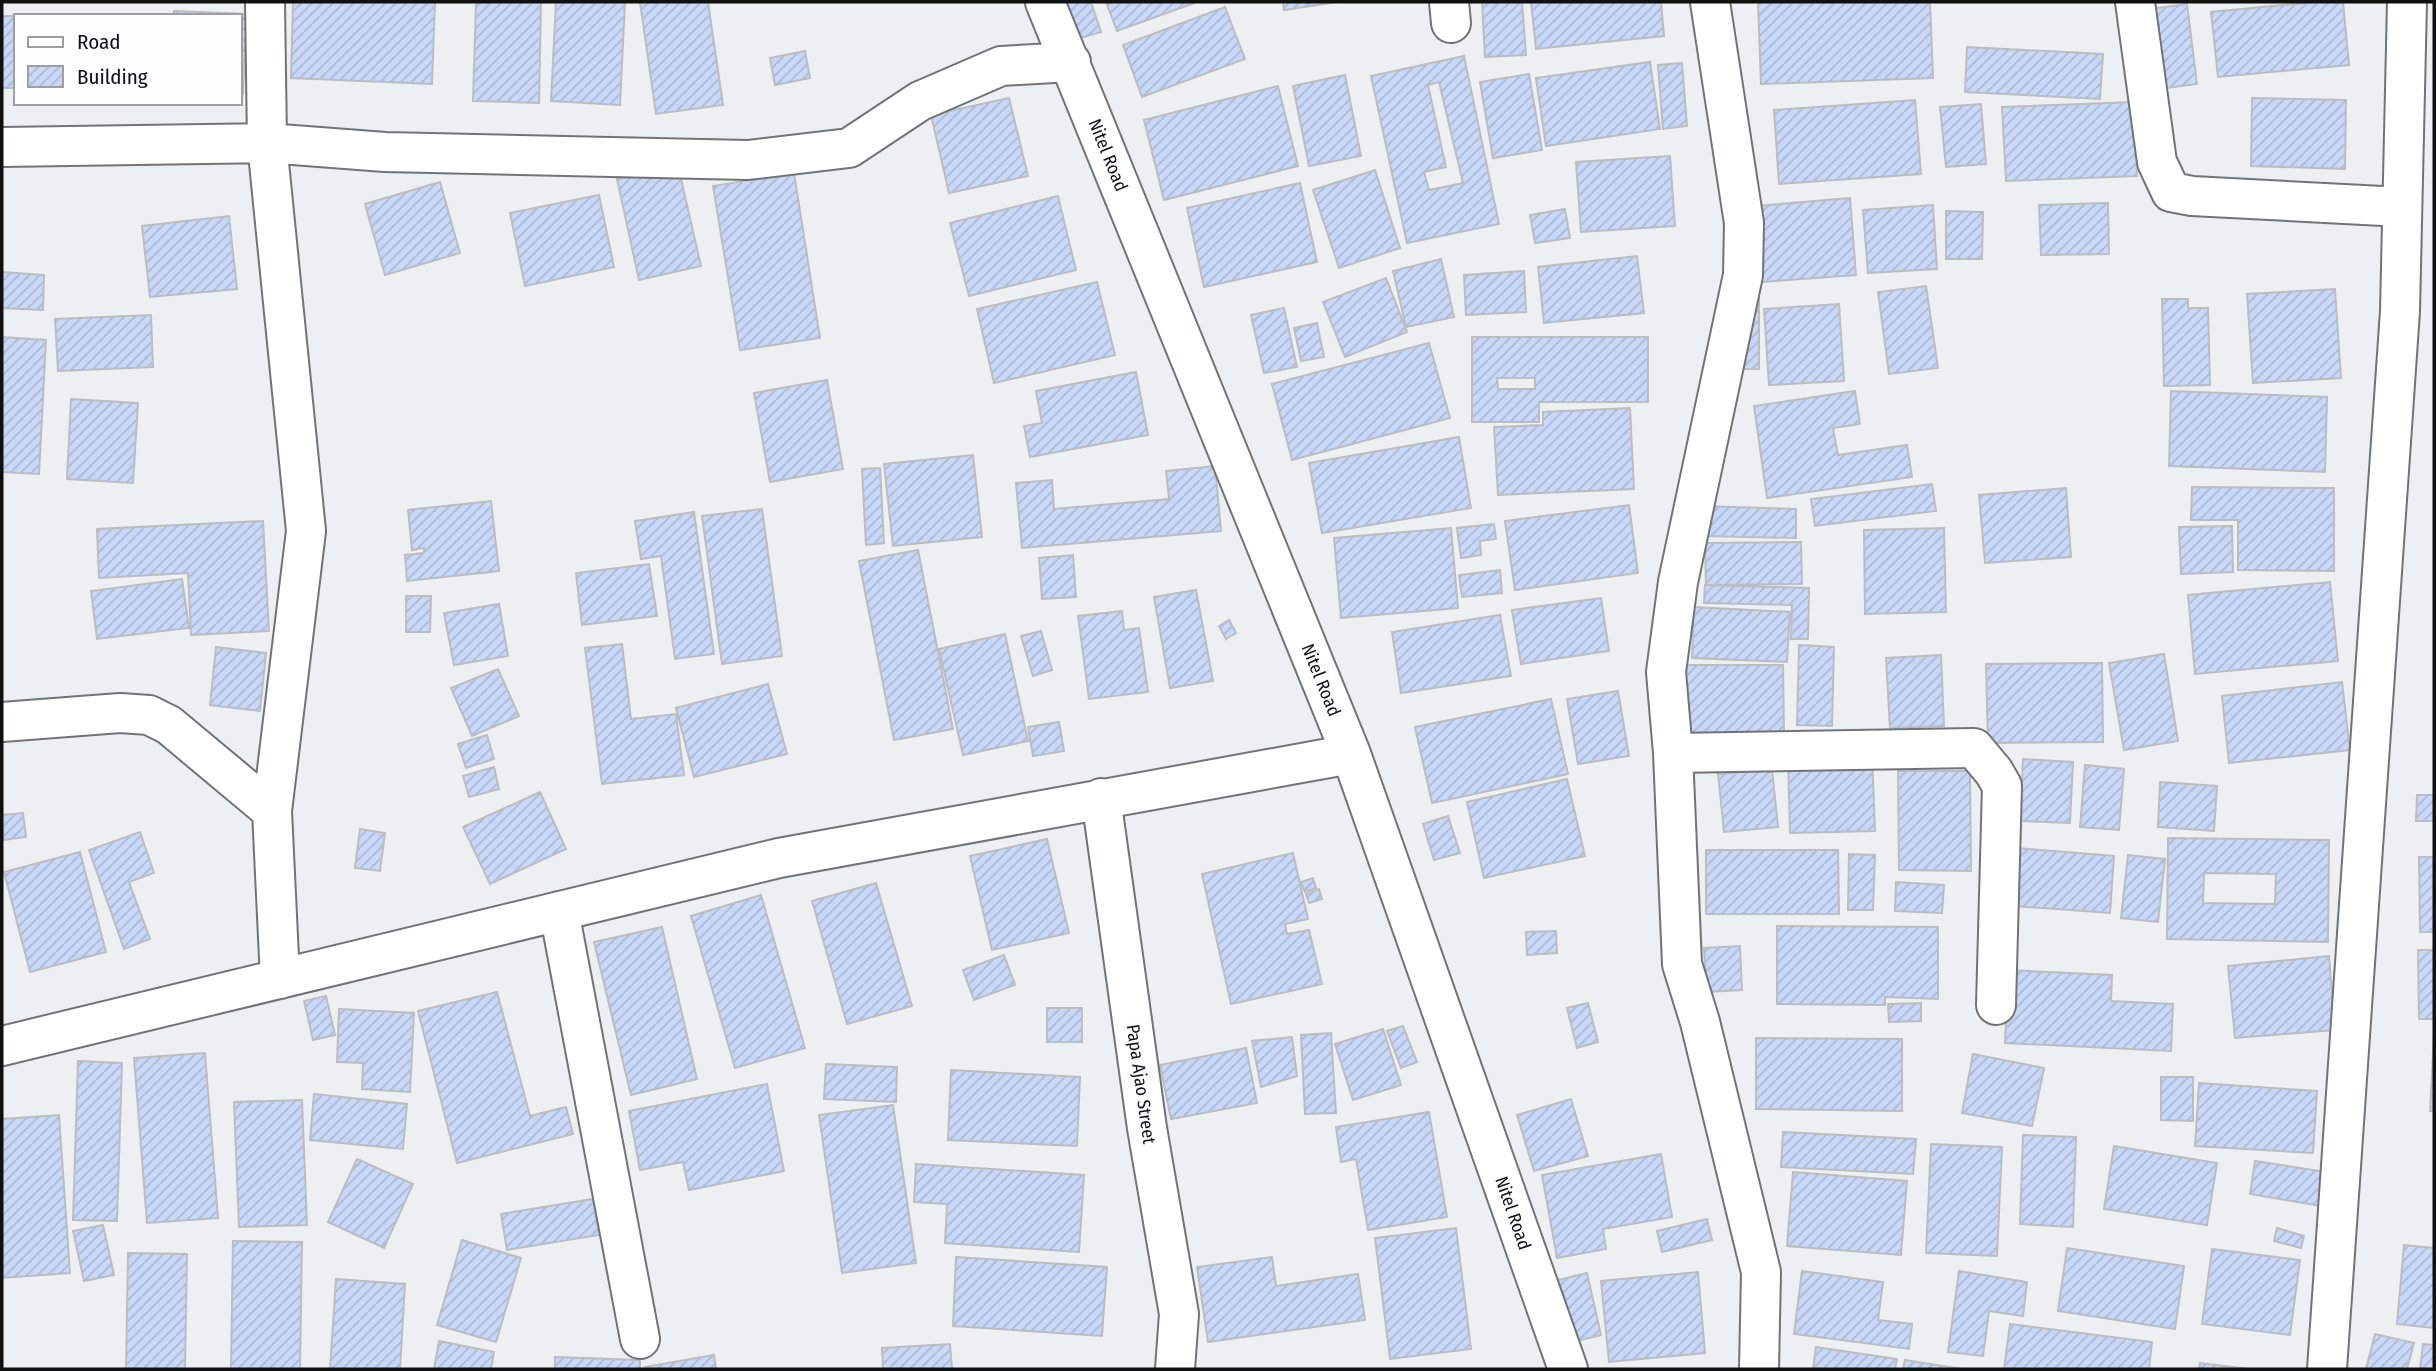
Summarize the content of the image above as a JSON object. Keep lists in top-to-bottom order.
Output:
{
  "streets": {
    "street": ["Nitel Road", "Papa Ajao Street"]
  },
  "legend": ["Road", "Building"]
}
